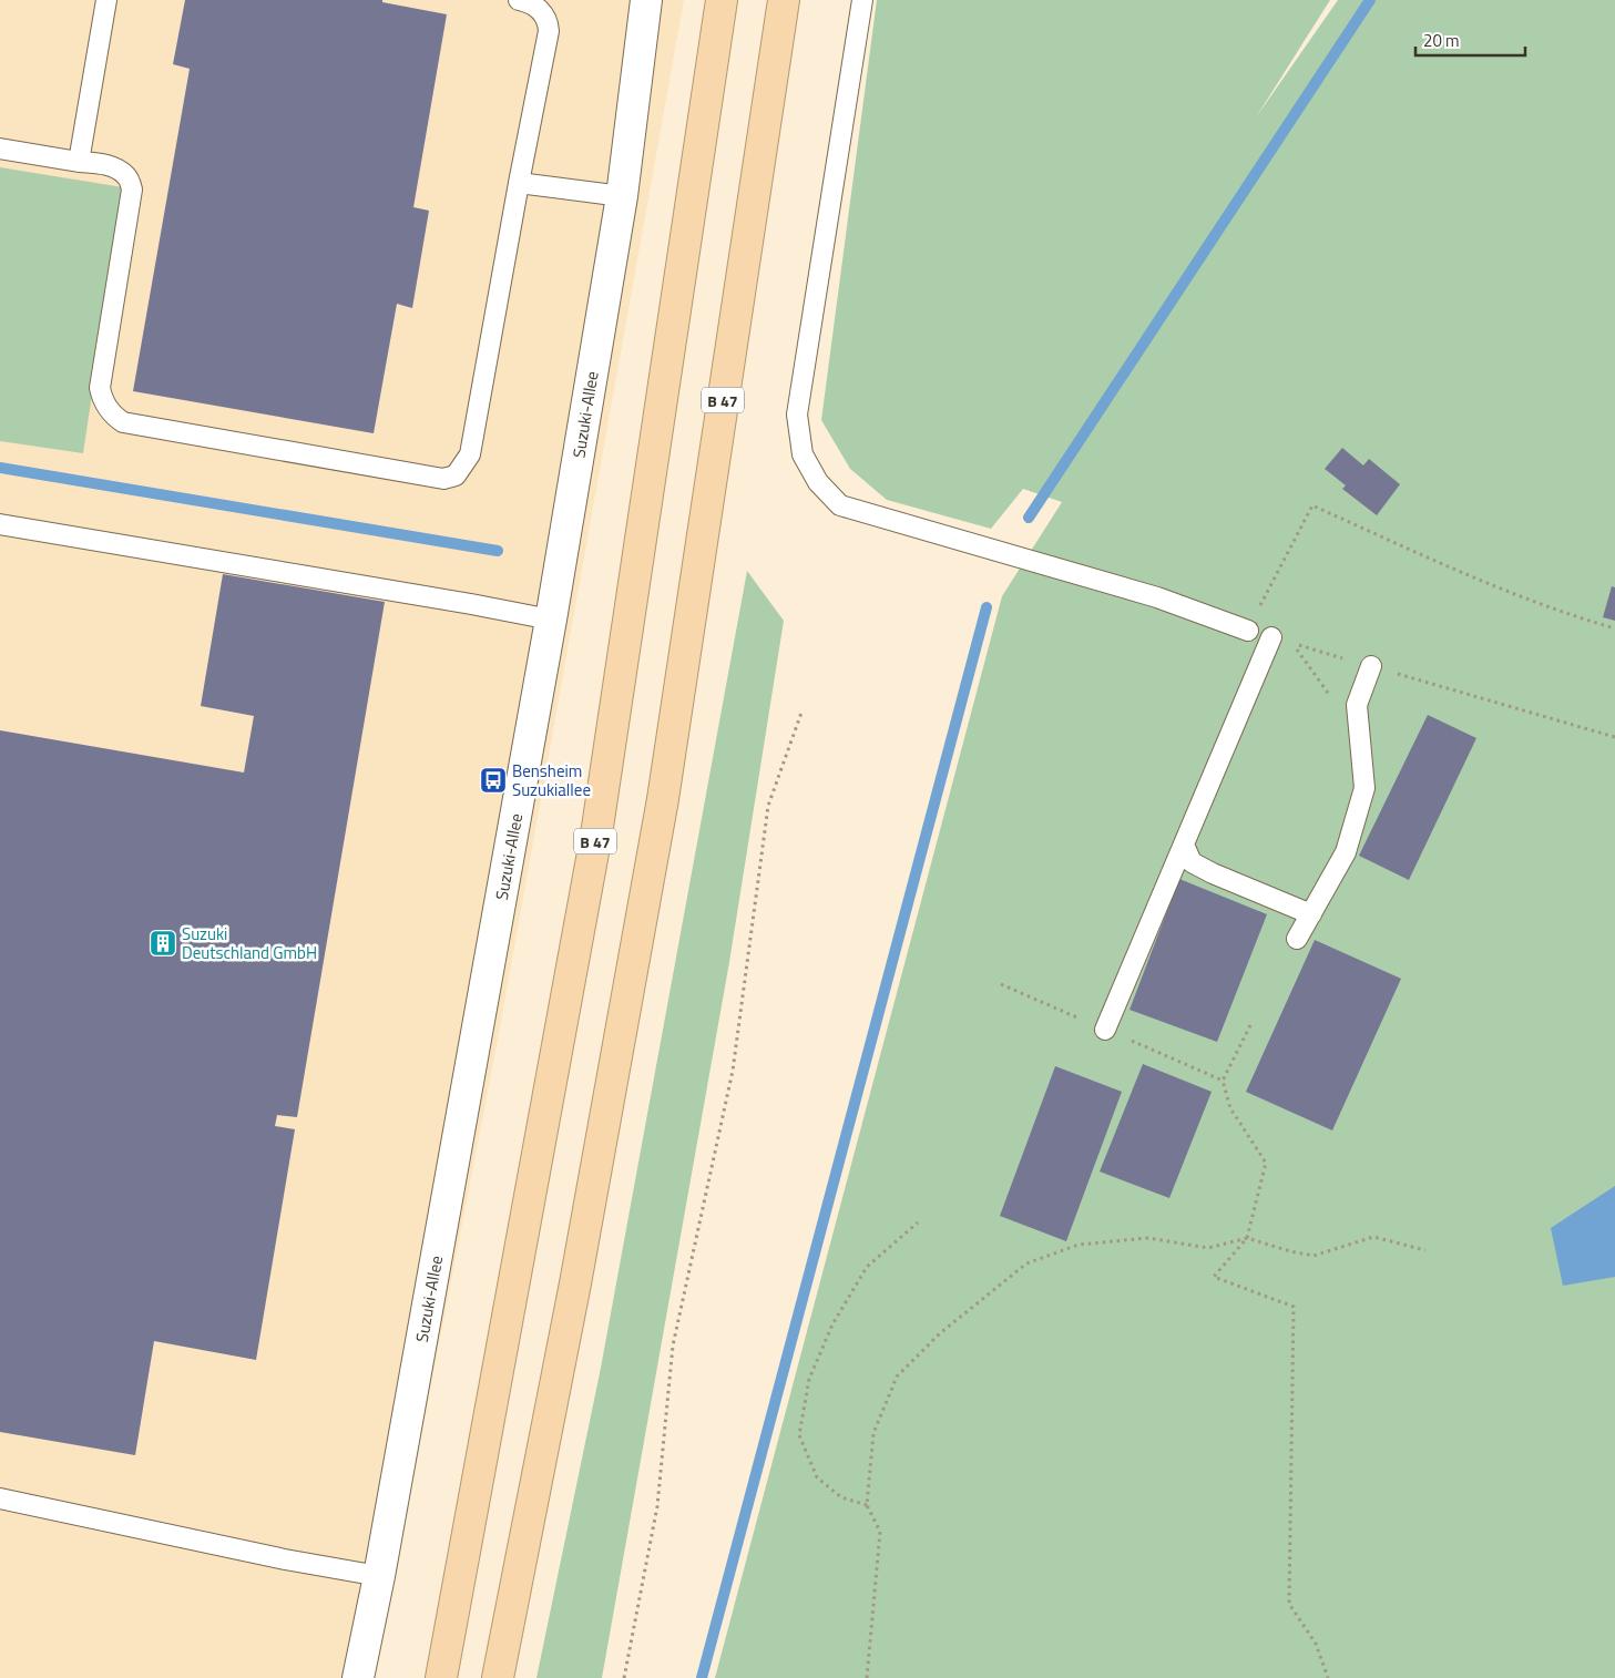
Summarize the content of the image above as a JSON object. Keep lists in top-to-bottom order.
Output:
{
  "streets": {
    "highway": ["B 47"],
    "street": ["Suzuki-Allee"]
  },
  "places": {
    "bus stop": ["Bensheim Suzukiallee"],
    "building": ["Suzuki Deutschland GmbH"]
  },
  "scale_bar": "20 m"
}
